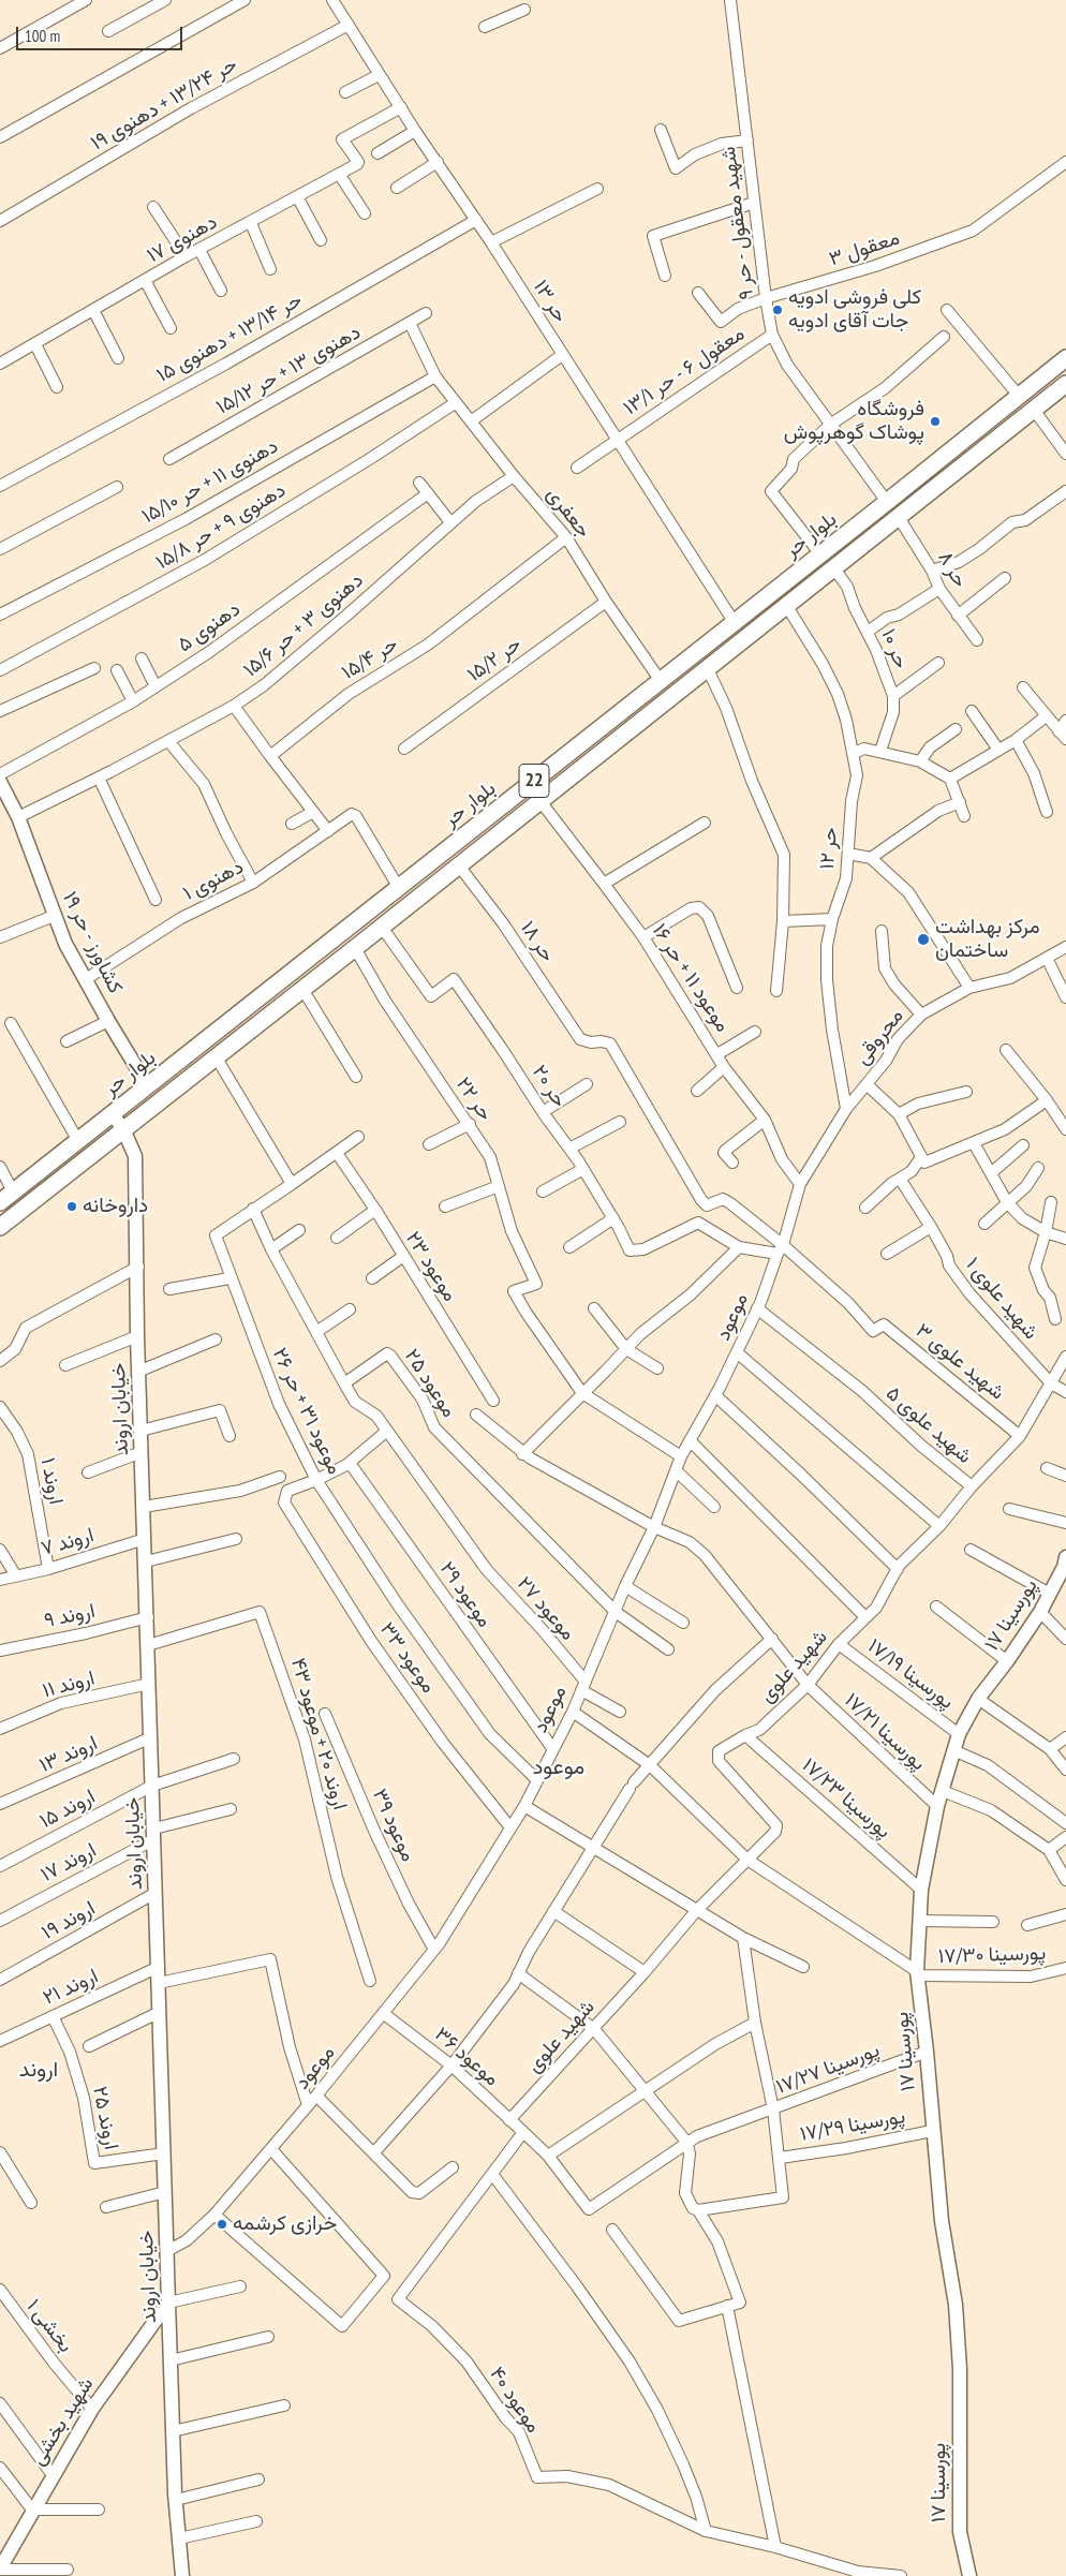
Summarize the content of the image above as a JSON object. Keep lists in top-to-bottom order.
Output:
{
  "streets": {
    "main road": ["بلوار حر", "22"],
    "street": [
      "حر ۱۳/۲۴ + دهنوی ۱۹",
      "شهید معقول - حر ۹",
      "دهنوی ۱۷",
      "معقول ۳",
      "حر ۱۳",
      "حر ۱۳/۱۴ + دهنوی ۱۵",
      "دهنوی ۱۳ + حر ۱۵/۱۲",
      "معقول ۶ - حر ۱۳/۱",
      "دهنوی ۱۱ + حر ۱۵/۱۰",
      "جعفری",
      "دهنوی ۹ + حر ۱۵/۸",
      "حر ۸",
      "دهنوی ۳ + حر ۱۵/۶",
      "دهنوی ۵",
      "حر ۱۰",
      "حر ۱۵/۴",
      "حر ۱۵/۲",
      "حر ۱۲",
      "دهنوی ۱",
      "حر ۱۸",
      "کشاورز - حر ۱۹",
      "موعود ۱۱ + حر ۱۶",
      "محروقی",
      "حر ۲۰",
      "حر ۲۲",
      "موعود ۲۳",
      "شهید علوی ۱",
      "موعود",
      "شهید علوی ۳",
      "موعود ۲۵",
      "خیابان اروند",
      "موعود ۳۱ + حر ۲۶",
      "شهید علوی ۵",
      "اروند ۱",
      "اروند ۷",
      "موعود ۲۹",
      "موعود ۲۷",
      "پورسینا ۱۷",
      "اروند ۹",
      "موعود ۳۳",
      "شهید علوی",
      "پورسینا ۱۷/۱۹",
      "اروند ۱۱",
      "پورسینا ۱۷/۲۱",
      "اروند ۲۰ + موعود ۴۳",
      "اروند ۱۳",
      "پورسینا ۱۷/۲۳",
      "اروند ۱۵",
      "موعود ۳۹",
      "اروند ۱۷",
      "اروند ۱۹",
      "پورسینا ۱۷/۳۰",
      "اروند ۲۱",
      "موعود ۳۶",
      "پورسینا ۱۷/۲۷",
      "اروند ۲۵",
      "پورسینا ۱۷/۲۹",
      "بخشی ۱",
      "موعود ۴۰",
      "شهید بخشی"
    ]
  },
  "crossings": [
    ["حر ۱۳/۲۴ + دهنوی ۱۹", "حر ۱۳"],
    ["شهید معقول - حر ۹", "معقول ۳"],
    ["شهید معقول - حر ۹", "معقول ۶ - حر ۱۳/۱"],
    ["شهید معقول - حر ۹", "بلوار حر"],
    ["دهنوی ۱۷", "حر ۱۳"],
    ["حر ۱۳", "حر ۱۳/۱۴ + دهنوی ۱۵"],
    ["حر ۱۳", "معقول ۶ - حر ۱۳/۱"],
    ["حر ۱۳", "بلوار حر"],
    ["دهنوی ۱۳ + حر ۱۵/۱۲", "جعفری"],
    ["دهنوی ۱۱ + حر ۱۵/۱۰", "جعفری"],
    ["جعفری", "دهنوی ۹ + حر ۱۵/۸"],
    ["جعفری", "بلوار حر"],
    ["جعفری", "دهنوی ۳ + حر ۱۵/۶"],
    ["جعفری", "حر ۱۵/۴"],
    ["جعفری", "حر ۱۵/۲"],
    ["بلوار حر", "حر ۸"],
    ["بلوار حر", "حر ۱۰"],
    ["بلوار حر", "حر ۱۲"],
    ["بلوار حر", "دهنوی ۱"],
    ["بلوار حر", "حر ۱۸"],
    ["بلوار حر", "کشاورز - حر ۱۹"],
    ["بلوار حر", "موعود ۱۱ + حر ۱۶"],
    ["بلوار حر", "حر ۲۰"],
    ["بلوار حر", "حر ۲۲"],
    ["بلوار حر", "خیابان اروند"],
    ["دهنوی ۳ + حر ۱۵/۶", "کشاورز - حر ۱۹"],
    ["حر ۱۲", "محروقی"],
    ["حر ۱۲", "موعود"],
    ["دهنوی ۱", "کشاورز - حر ۱۹"],
    ["حر ۱۸", "موعود"],
    ["حر ۱۸", "شهید علوی ۳"],
    ["موعود ۱۱ + حر ۱۶", "موعود"],
    ["محروقی", "موعود"],
    ["موعود ۲۳", "موعود ۳۱ + حر ۲۶"],
    ["شهید علوی ۱", "شهید علوی"],
    ["موعود", "شهید علوی ۳"],
    ["موعود", "موعود ۲۵"],
    ["موعود", "خیابان اروند"],
    ["موعود", "موعود ۳۱ + حر ۲۶"],
    ["موعود", "شهید علوی ۵"],
    ["موعود", "موعود ۲۹"],
    ["موعود", "موعود ۲۷"],
    ["موعود", "موعود ۳۳"],
    ["موعود", "پورسینا ۱۷/۲۱"],
    ["موعود", "موعود ۳۹"],
    ["موعود", "موعود ۳۶"],
    ["شهید علوی ۳", "شهید علوی"],
    ["خیابان اروند", "اروند ۷"],
    ["خیابان اروند", "اروند ۹"],
    ["خیابان اروند", "اروند ۱۱"],
    ["خیابان اروند", "اروند ۲۰ + موعود ۴۳"],
    ["خیابان اروند", "اروند ۱۳"],
    ["خیابان اروند", "اروند ۱۵"],
    ["خیابان اروند", "اروند ۱۷"],
    ["خیابان اروند", "اروند ۱۹"],
    ["خیابان اروند", "اروند ۲۱"],
    ["خیابان اروند", "اروند ۲۵"],
    ["خیابان اروند", "شهید بخشی"],
    ["موعود ۳۱ + حر ۲۶", "موعود ۳۳"],
    ["شهید علوی ۵", "شهید علوی"],
    ["اروند ۱", "اروند ۷"],
    ["پورسینا ۱۷", "پورسینا ۱۷/۱۹"],
    ["پورسینا ۱۷", "پورسینا ۱۷/۲۱"],
    ["پورسینا ۱۷", "پورسینا ۱۷/۲۳"],
    ["پورسینا ۱۷", "پورسینا ۱۷/۳۰"],
    ["پورسینا ۱۷", "پورسینا ۱۷/۲۷"],
    ["پورسینا ۱۷", "پورسینا ۱۷/۲۹"],
    ["شهید علوی", "پورسینا ۱۷/۱۹"],
    ["شهید علوی", "پورسینا ۱۷/۲۱"],
    ["شهید علوی", "پورسینا ۱۷/۲۳"],
    ["شهید علوی", "موعود ۳۶"],
    ["اروند ۲۱", "اروند ۲۵"],
    ["موعود ۳۶", "پورسینا ۱۷/۲۷"],
    ["بخشی ۱", "شهید بخشی"]
  ],
  "districts": ["موعود", "اروند"],
  "places": [
    "کلی فروشی ادویه جات آقای ادویه",
    "فروشگاه پوشاک گوهرپوش",
    "مرکز بهداشت ساختمان",
    "داروخانه",
    "خرازی کرشمه"
  ],
  "scale_bar": "100 m"
}
